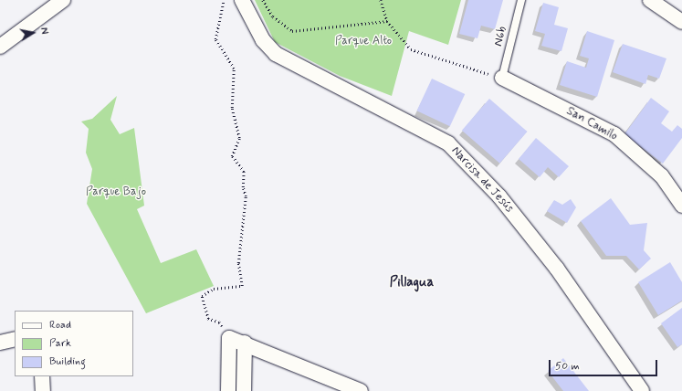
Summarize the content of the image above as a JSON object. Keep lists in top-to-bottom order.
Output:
{
  "streets": {
    "street": ["San Camilo", "Narcisa de Jesús"],
    "lane": ["N6b"]
  },
  "crossings": [
    ["N6b", "San Camilo"]
  ],
  "districts": ["Pillagua"],
  "parks": ["Parque Alto", "Parque Bajo"],
  "legend": ["Road", "Park", "Building"],
  "scale_bar": "50 m",
  "north": "right"
}
